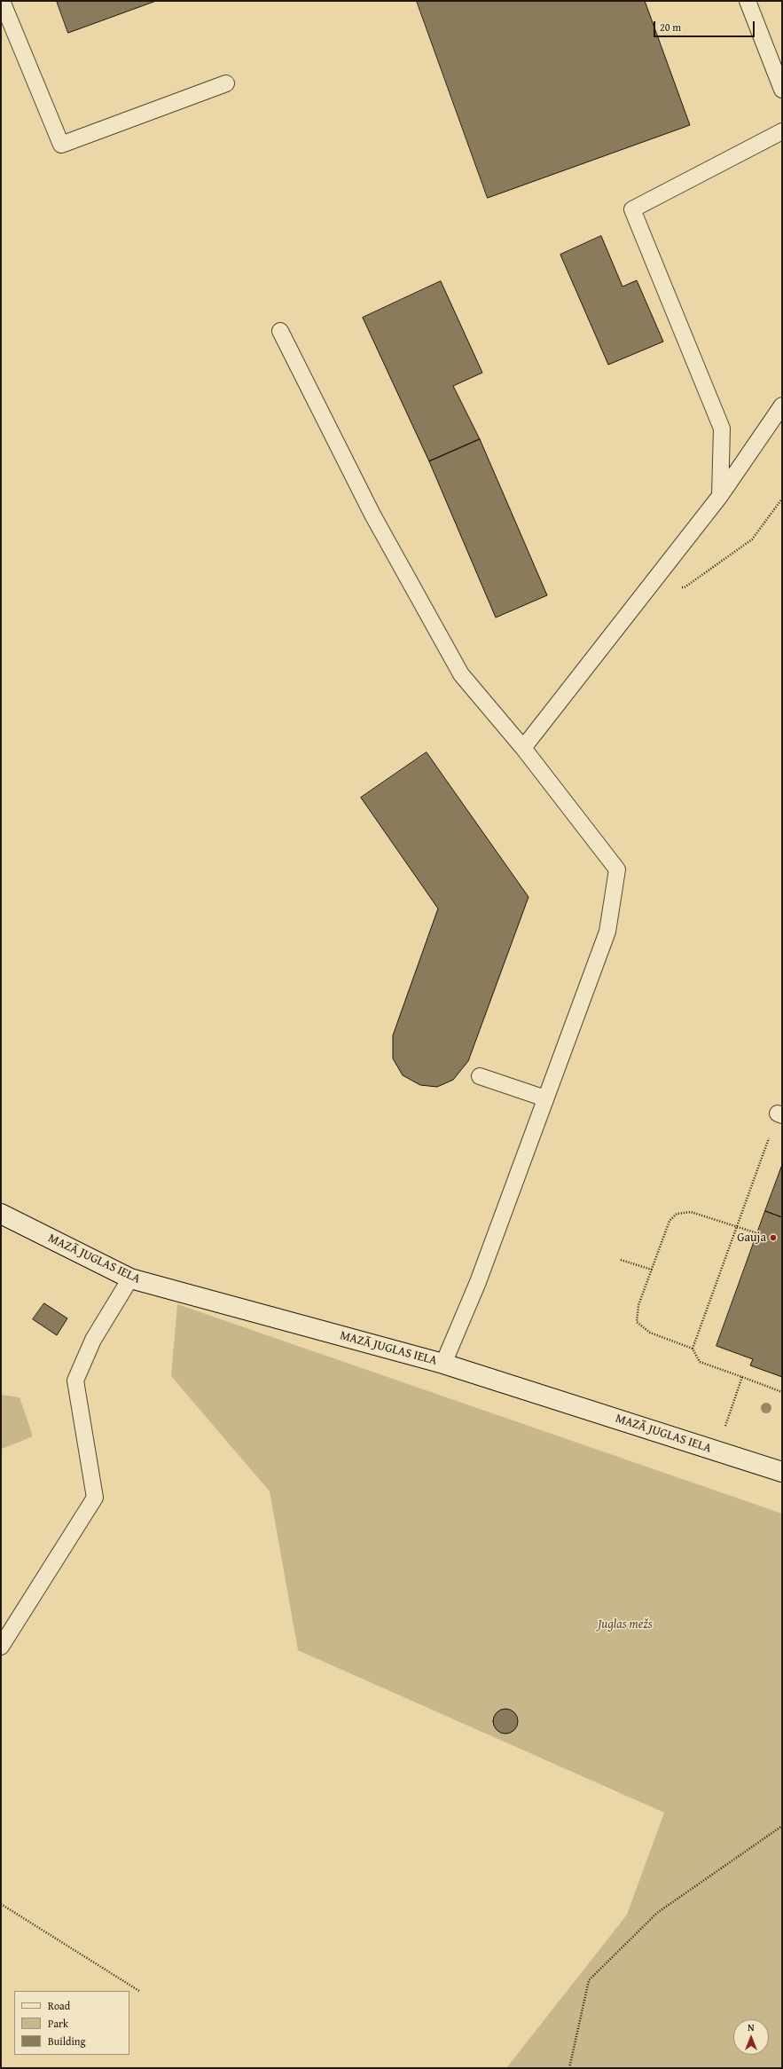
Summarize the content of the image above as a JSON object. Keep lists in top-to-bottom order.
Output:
{
  "streets": {
    "street": ["MAZĀ JUGLAS IELA"]
  },
  "parks": ["Juglas mežs"],
  "places": ["Gauja"],
  "legend": ["Road", "Park", "Building"],
  "scale_bar": "20 m",
  "north": "top"
}
